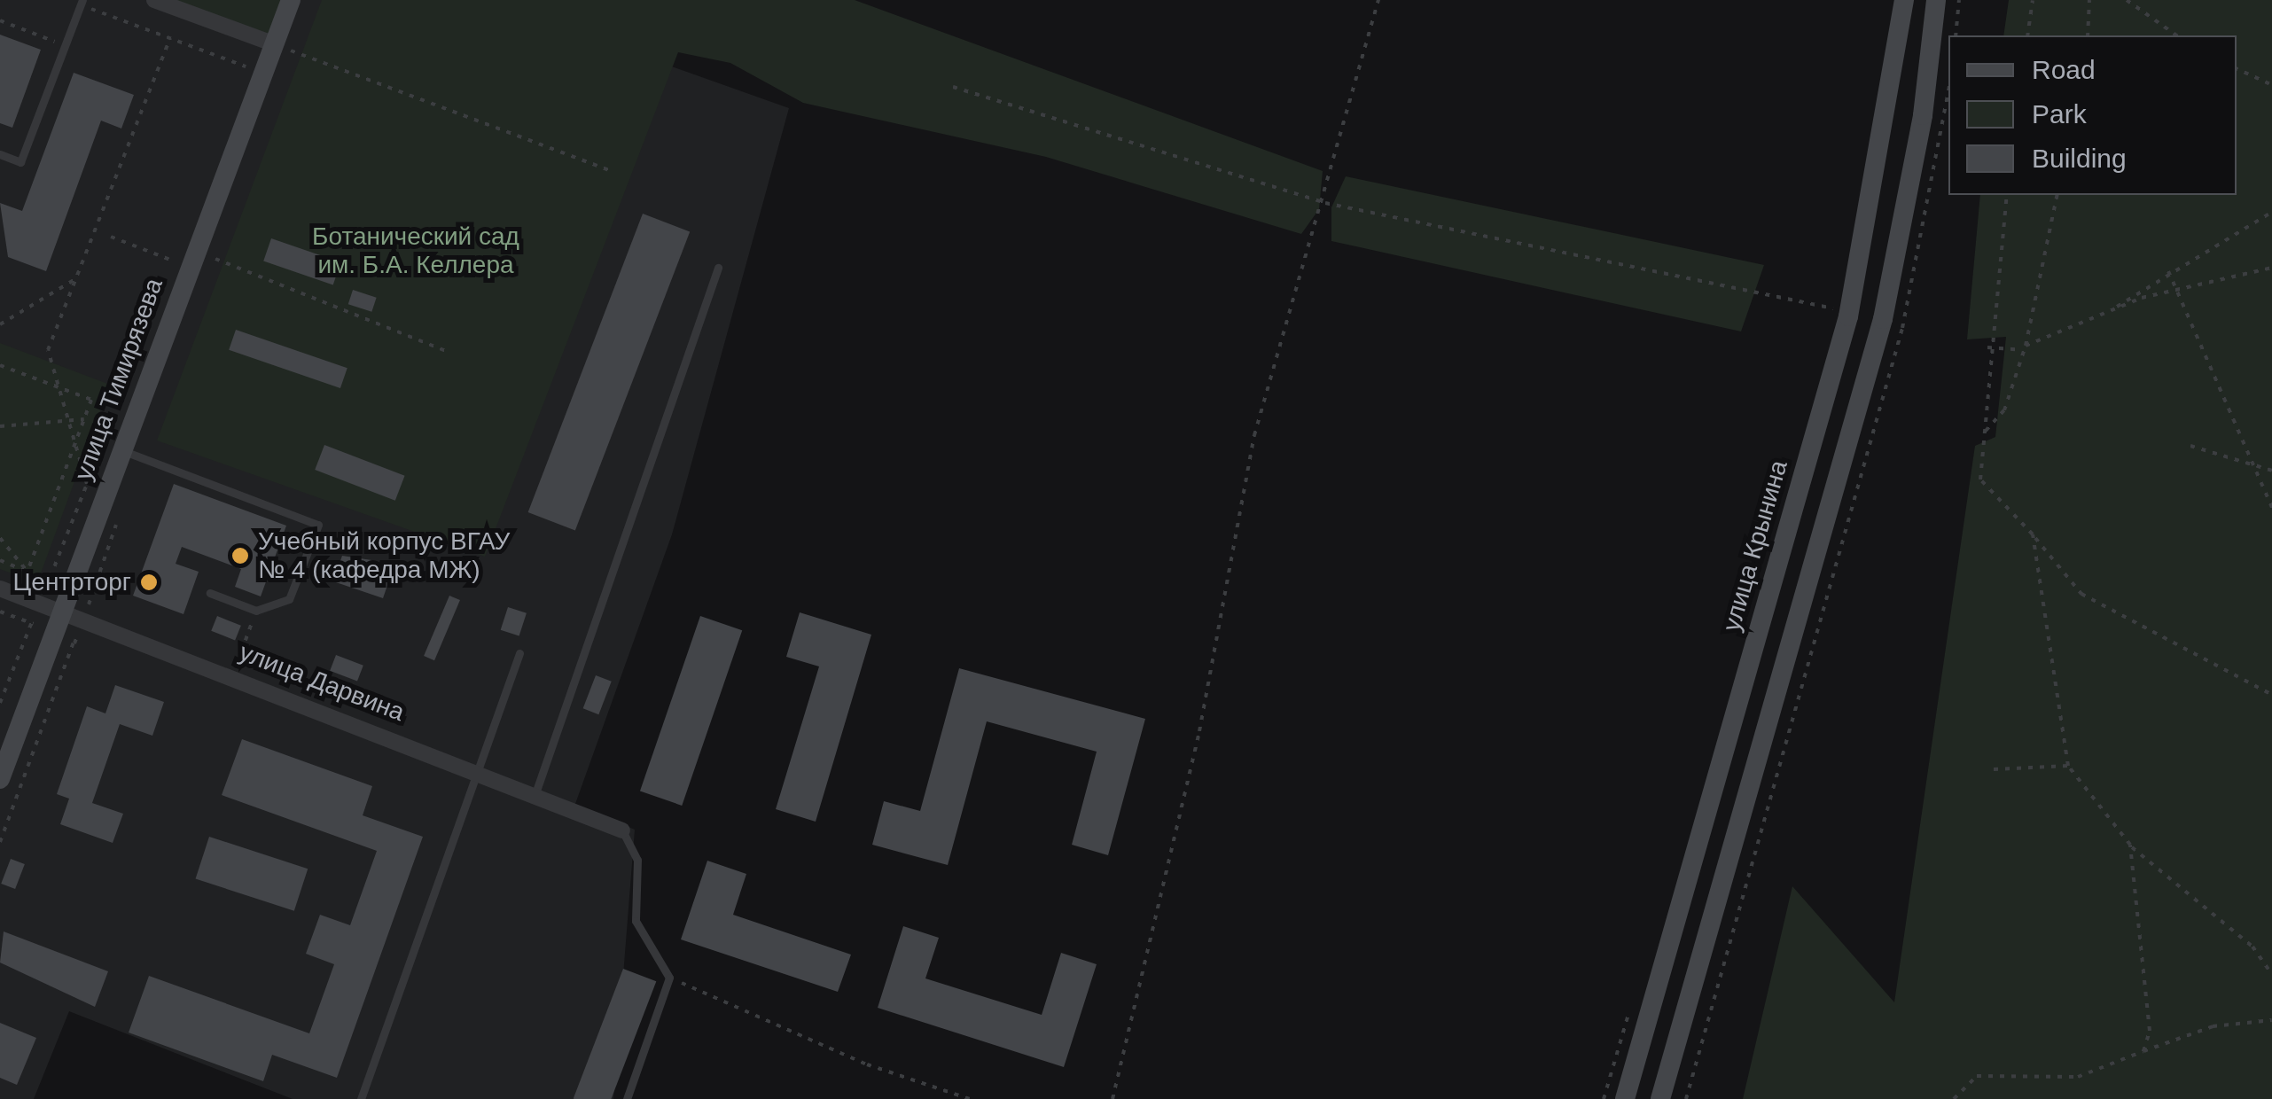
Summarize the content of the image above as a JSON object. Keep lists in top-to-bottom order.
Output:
{
  "streets": {
    "main road": ["улица Тимирязева", "улица Крынина"],
    "street": ["улица Дарвина"]
  },
  "crossings": [
    ["улица Тимирязева", "улица Дарвина"]
  ],
  "parks": ["Ботанический сад им. Б.А. Келлера"],
  "places": ["Учебный корпус ВГАУ № 4 (кафедра МЖ)", "Центрторг"],
  "legend": ["Road", "Park", "Building"]
}
